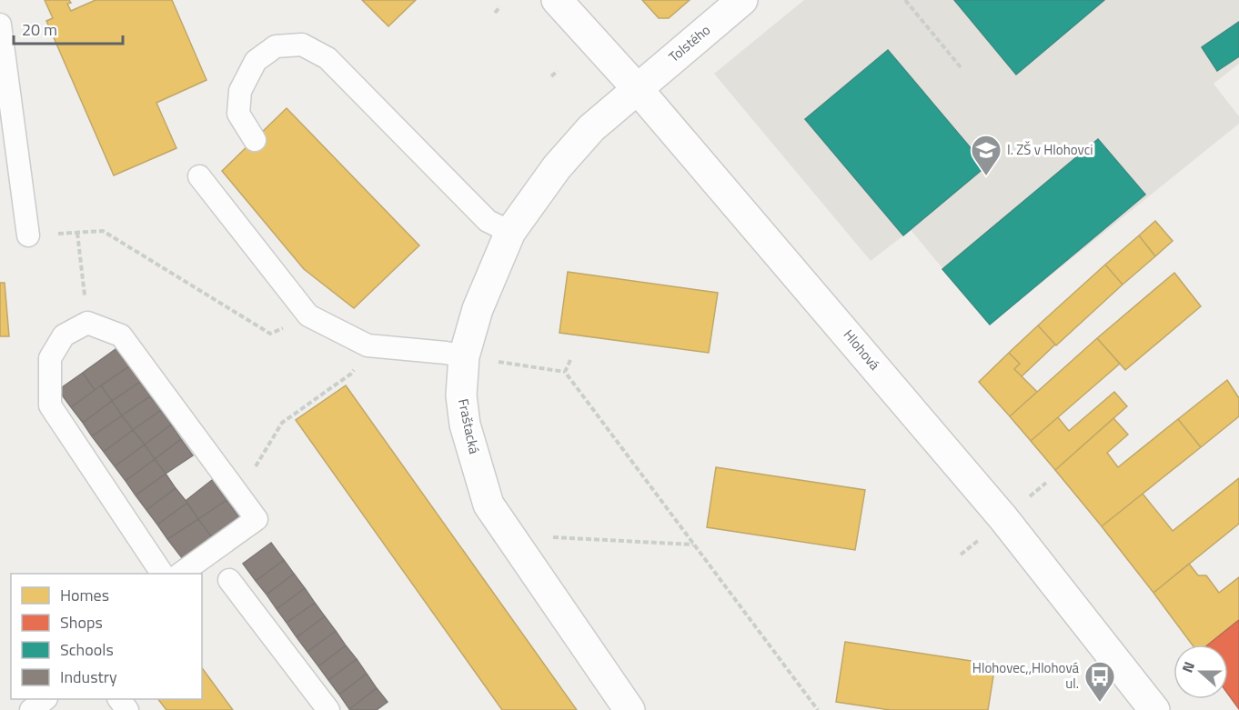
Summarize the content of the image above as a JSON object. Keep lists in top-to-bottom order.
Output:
{
  "streets": {
    "main road": ["Tolstého", "Hlohová", "Fraštacká"]
  },
  "crossings": [
    ["Tolstého", "Hlohová"],
    ["Tolstého", "Fraštacká"],
    ["Hlohová", "Fraštacká"]
  ],
  "places": {
    "school or university": ["I. ZŠ v Hlohovci"],
    "bus stop": ["Hlohovec,,Hlohová ul."]
  },
  "legend": [
    "Homes",
    "Shops",
    "Schools",
    "Industry"
  ],
  "scale_bar": "20 m",
  "north": "left"
}
